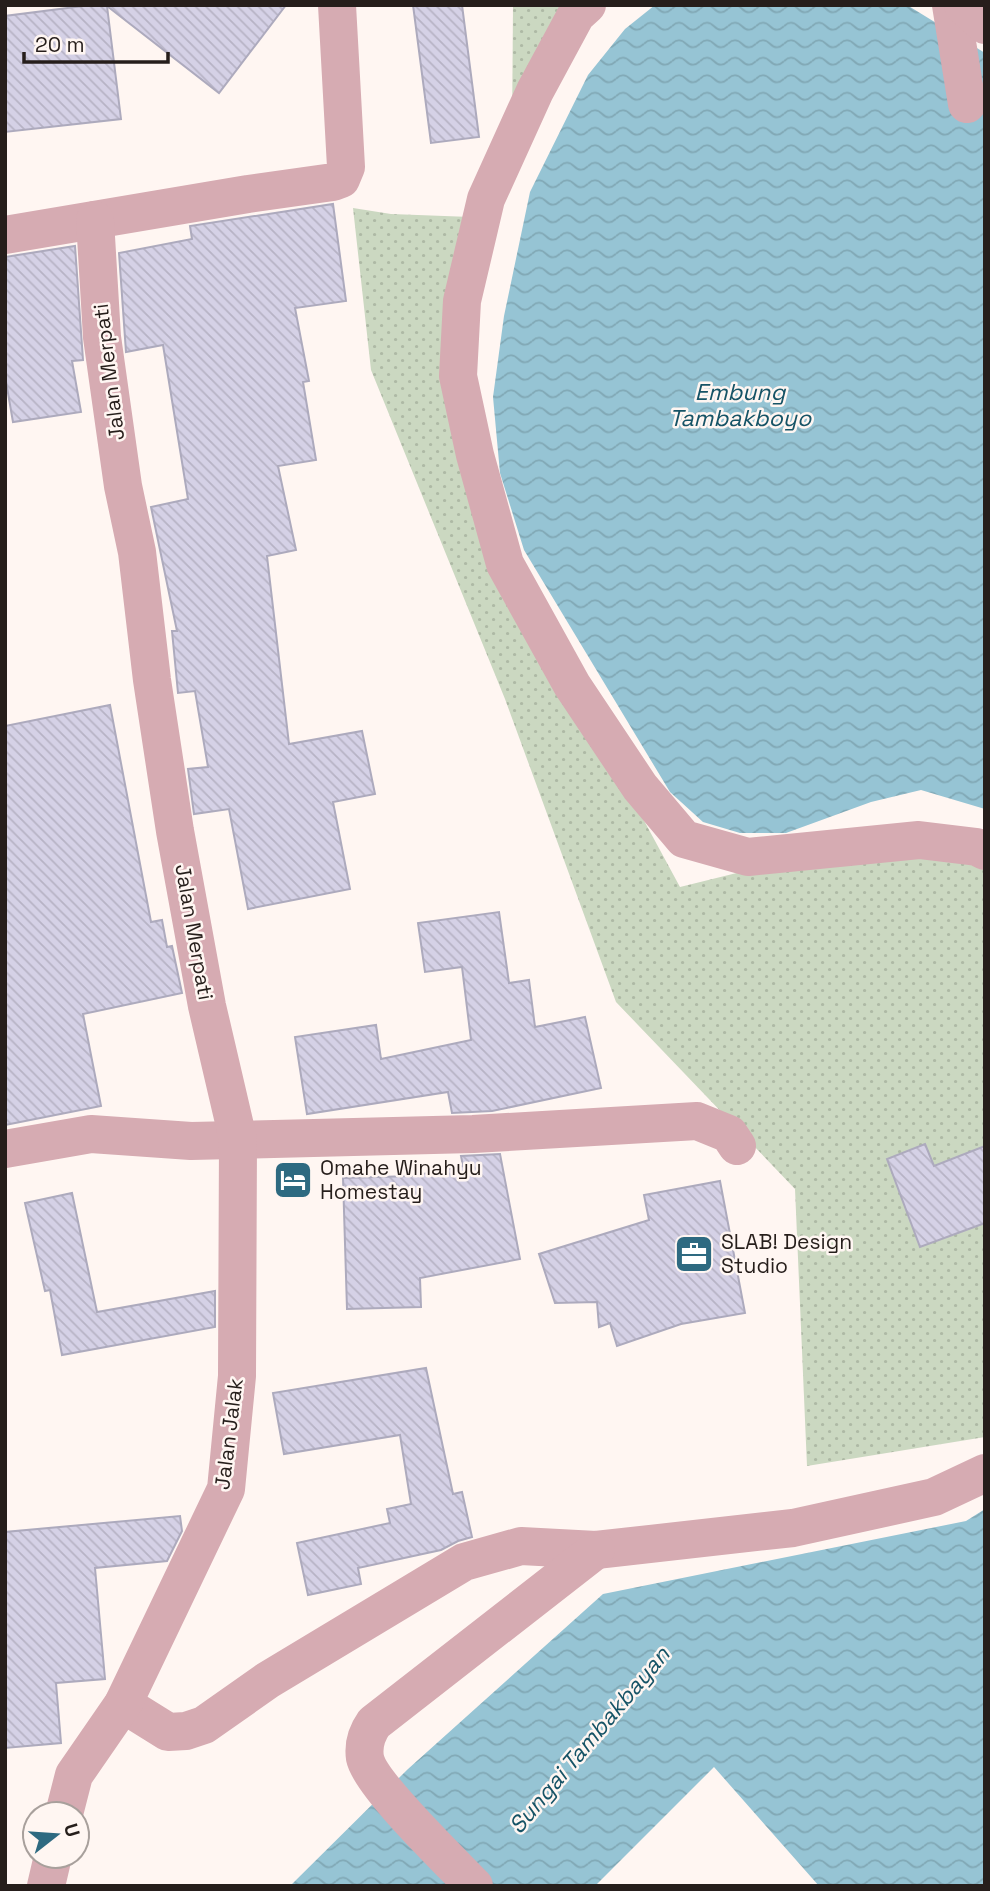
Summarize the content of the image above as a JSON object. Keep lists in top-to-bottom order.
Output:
{
  "streets": {
    "street": ["Jalan Merpati", "Jalan Jalak"]
  },
  "crossings": [
    ["Jalan Merpati", "Jalan Jalak"]
  ],
  "water": ["Embung Tambakboyo", "Sungai Tambakbayan"],
  "places": {
    "hotel": ["Omahe Winahyu Homestay"],
    "office": ["SLAB! Design Studio"]
  },
  "scale_bar": "20 m",
  "north": "right"
}
